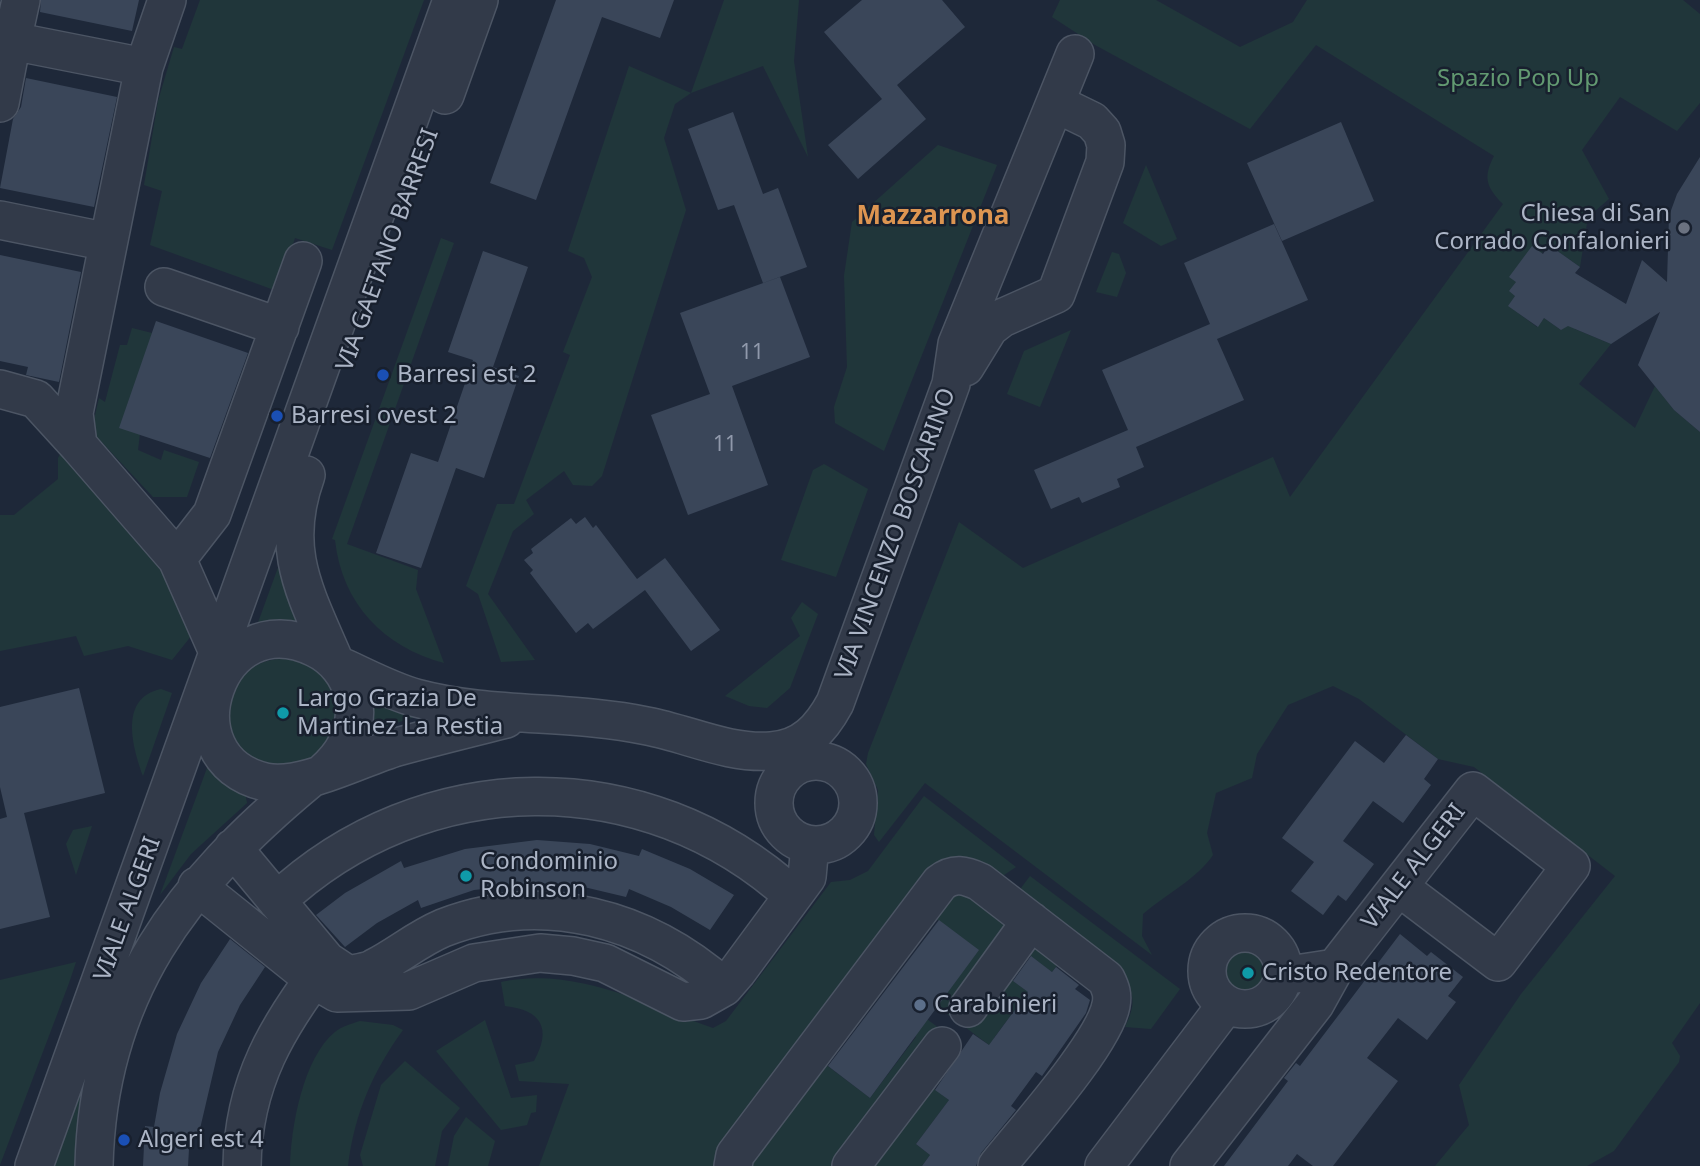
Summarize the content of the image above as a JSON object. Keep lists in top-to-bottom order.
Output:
{
  "streets": {
    "street": ["VIA GAETANO BARRESI", "VIA VINCENZO BOSCARINO", "VIALE ALGERI"]
  },
  "crossings": [
    ["VIA GAETANO BARRESI", "VIALE ALGERI"]
  ],
  "districts": ["Mazzarrona"],
  "parks": ["Spazio Pop Up"],
  "places": [
    "Chiesa di San Corrado Confalonieri",
    "Barresi est 2",
    "Barresi ovest 2",
    "Largo Grazia De Martinez La Restia",
    "Condominio Robinson",
    "Cristo Redentore",
    "Carabinieri",
    "Algeri est 4"
  ],
  "house_numbers": ["11", "11"]
}
